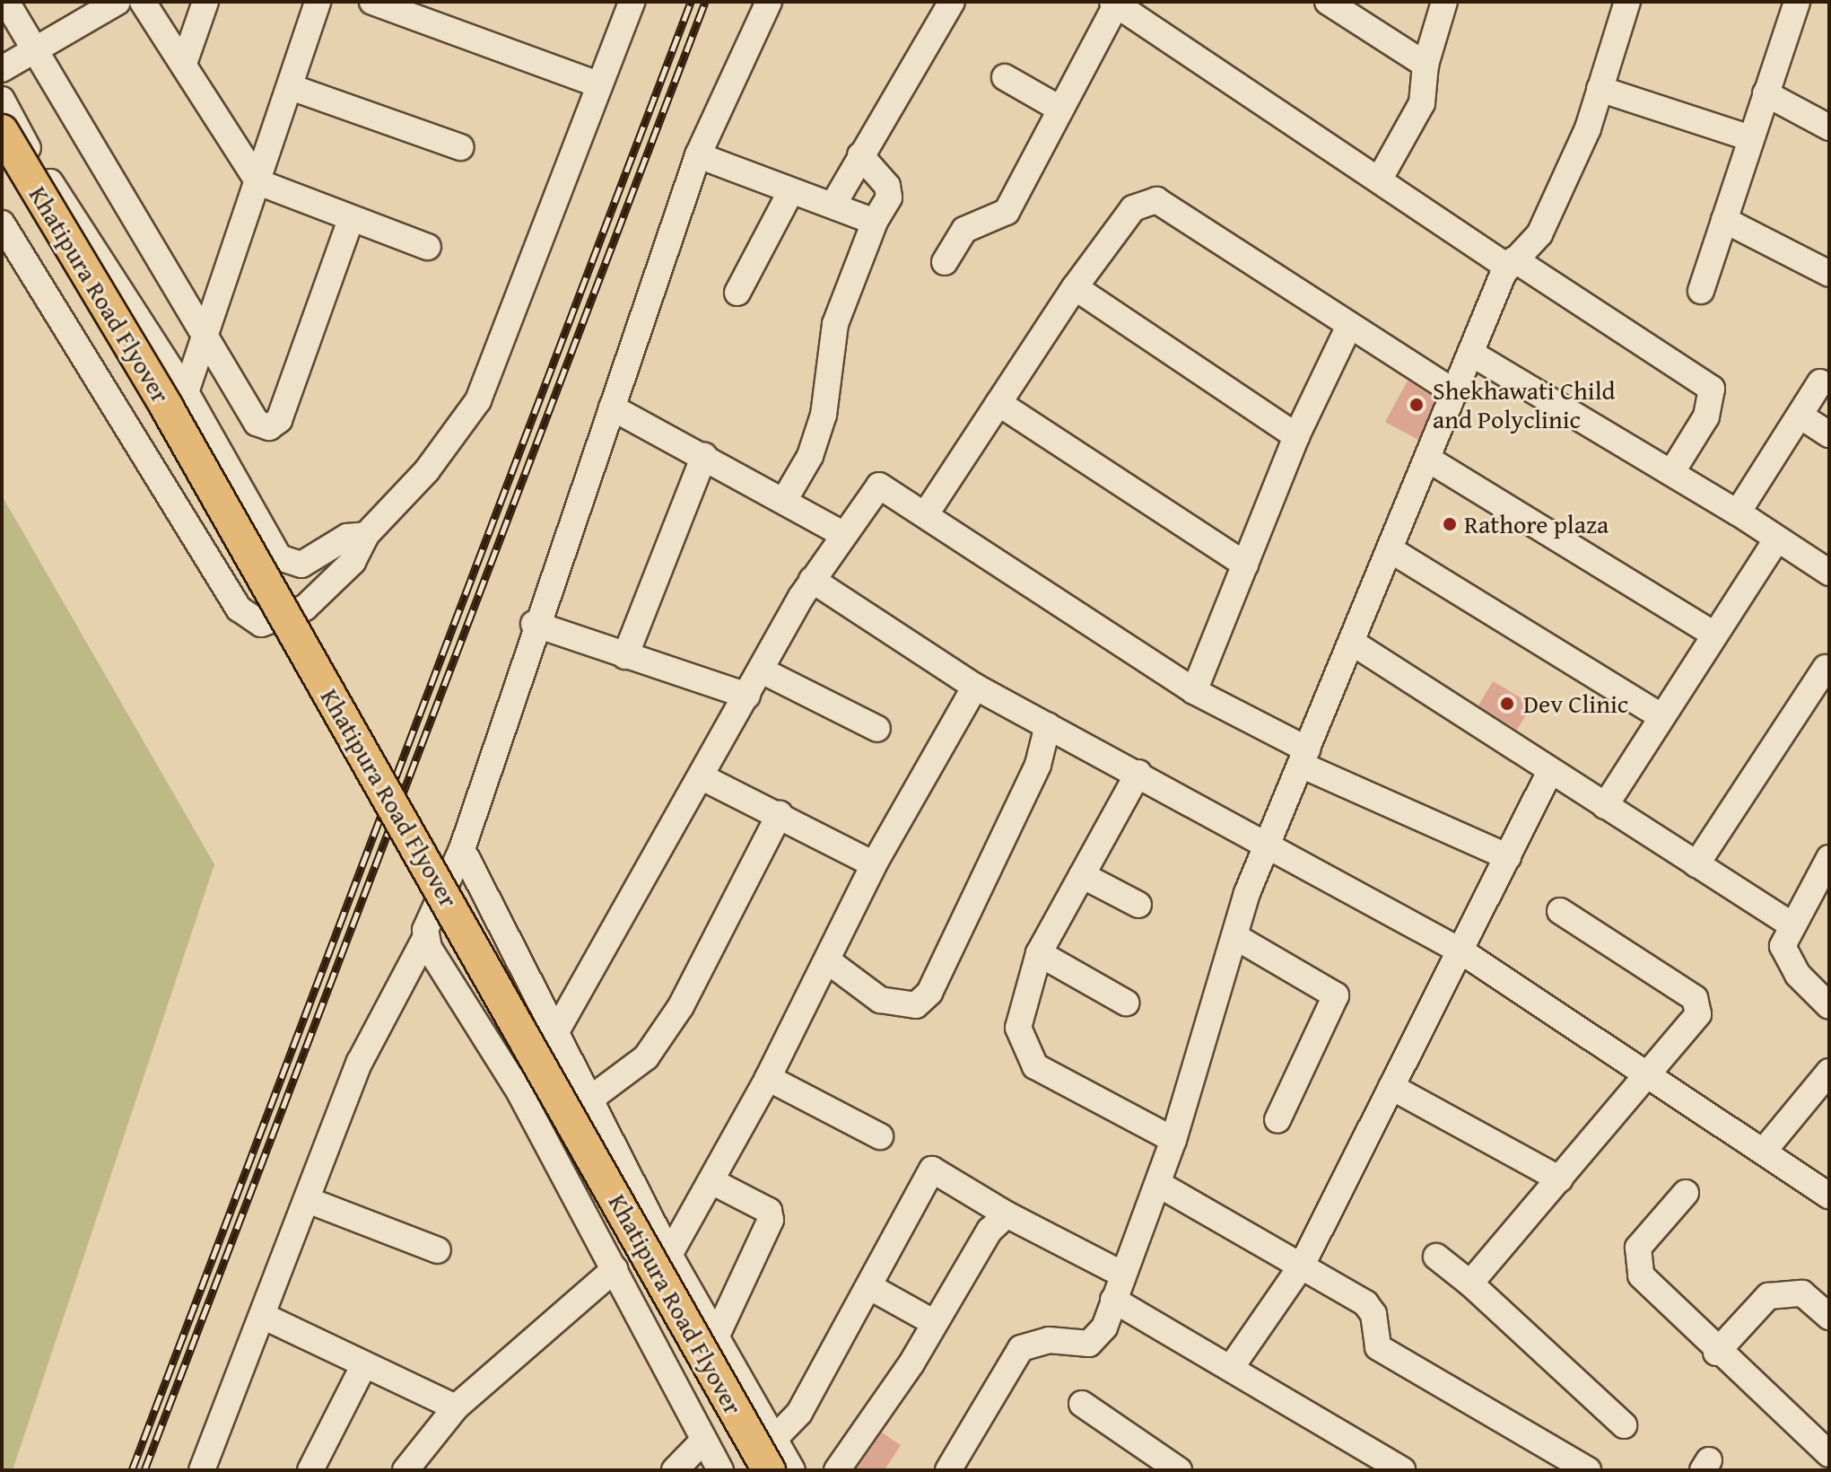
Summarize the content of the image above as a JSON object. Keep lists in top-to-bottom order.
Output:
{
  "streets": {
    "main road": ["Khatipura Road Flyover"]
  },
  "places": ["Shekhawati Child and Polyclinic", "Rathore plaza", "Dev Clinic"]
}
